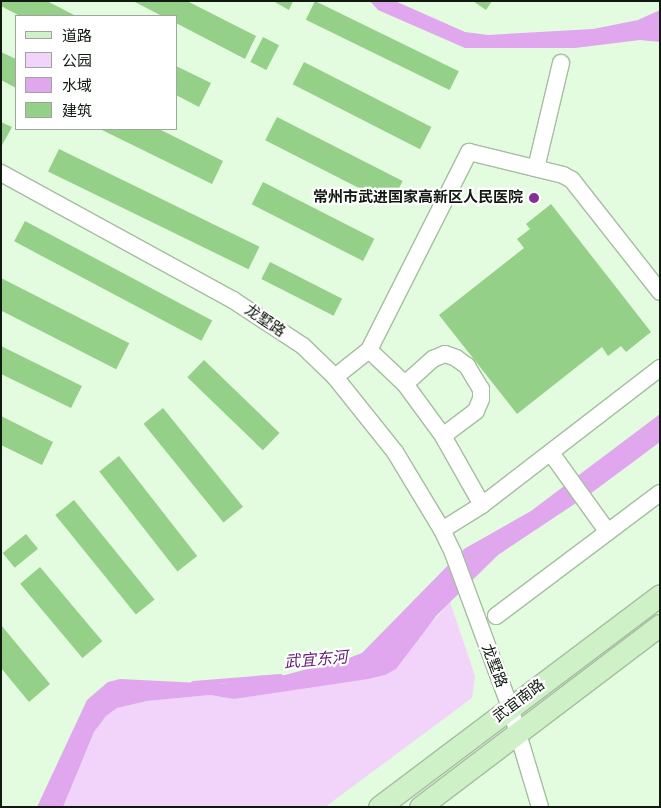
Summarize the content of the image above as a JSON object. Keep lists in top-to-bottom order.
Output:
{
  "streets": {
    "main road": ["武宜南路"],
    "street": ["龙墅路"]
  },
  "crossings": [
    ["龙墅路", "武宜南路"]
  ],
  "water": ["武宜东河"],
  "places": ["常州市武进国家高新区人民医院"],
  "legend": [
    "道路",
    "公园",
    "水域",
    "建筑"
  ]
}
